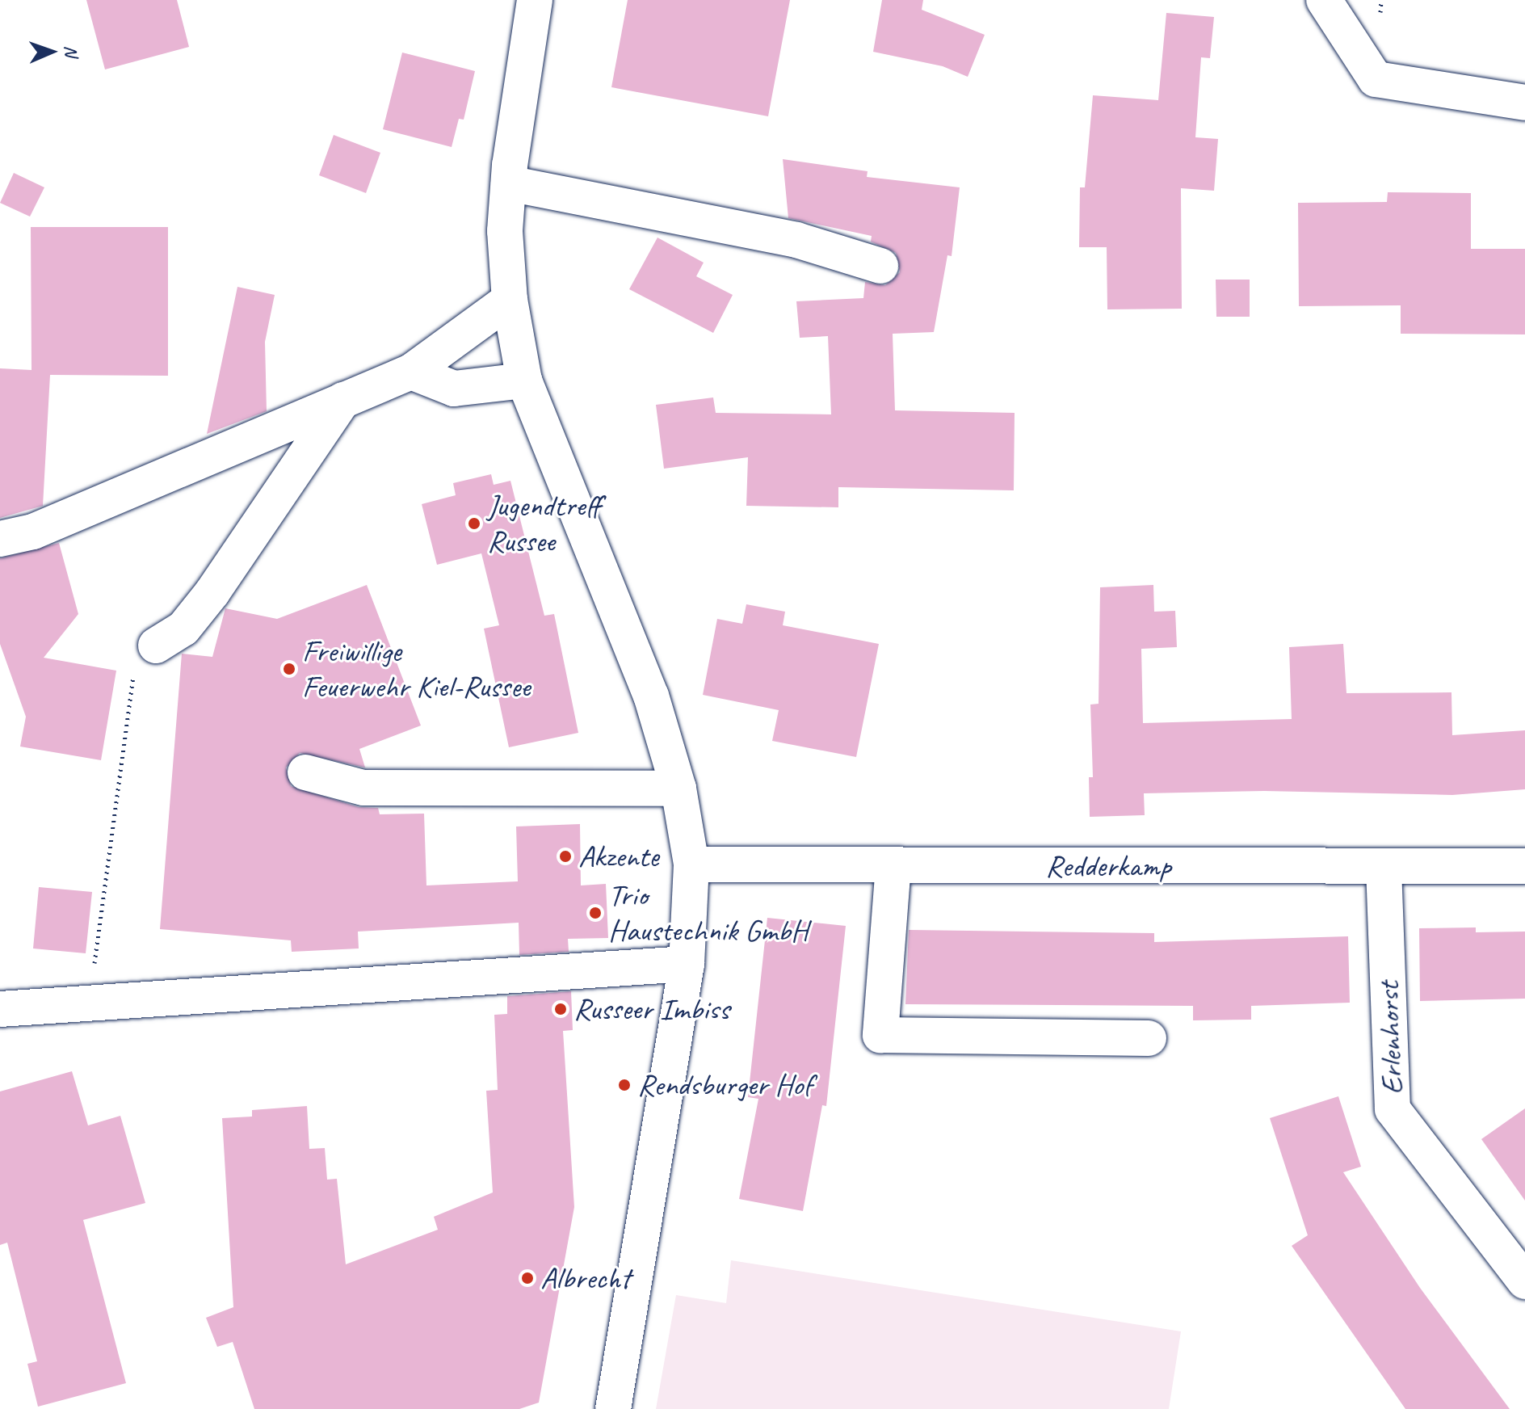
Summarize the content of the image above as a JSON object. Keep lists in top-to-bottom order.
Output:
{
  "streets": {
    "street": ["Redderkamp", "Erlenhorst"]
  },
  "crossings": [
    ["Redderkamp", "Erlenhorst"]
  ],
  "places": [
    "Jugendtreff Russee",
    "Freiwillige Feuerwehr Kiel-Russee",
    "Akzente",
    "Trio Haustechnik GmbH",
    "Russeer Imbiss",
    "Rendsburger Hof",
    "Albrecht"
  ],
  "north": "right"
}
